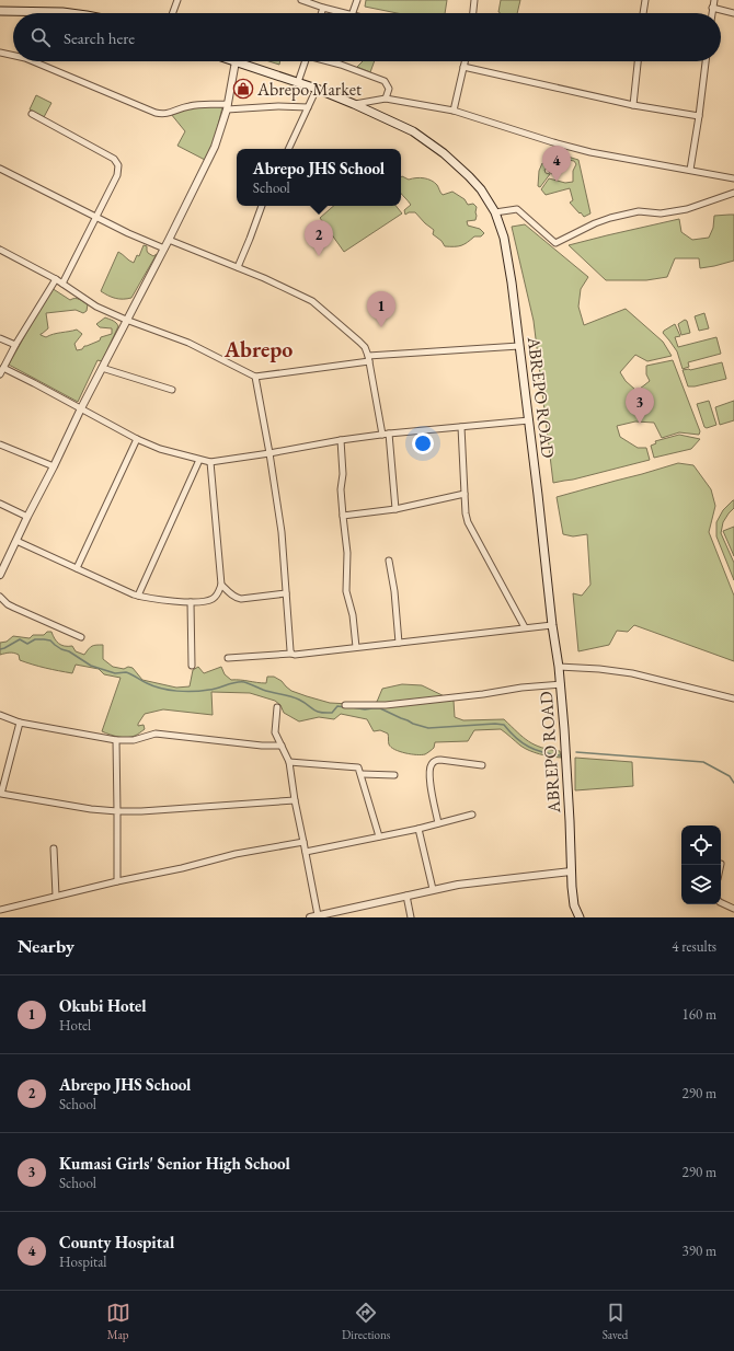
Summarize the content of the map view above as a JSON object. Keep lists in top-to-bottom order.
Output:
{
  "streets": {
    "main road": ["ABREPO ROAD"]
  },
  "districts": ["Abrepo"],
  "places": {
    "shop": ["Abrepo Market"]
  },
  "page": {
    "search": "Search here",
    "pins": [
      "4",
      "2",
      "1",
      "3"
    ],
    "popup": ["Abrepo JHS School", "School"],
    "heading": ["Nearby", "4 results"],
    "list": [
      {
        "mark": "1",
        "name": "Okubi Hotel",
        "note": "Hotel",
        "value": "160 m"
      },
      {
        "mark": "2",
        "name": "Abrepo JHS School",
        "note": "School",
        "value": "290 m"
      },
      {
        "mark": "3",
        "name": "Kumasi Girls' Senior High School",
        "note": "School",
        "value": "290 m"
      },
      {
        "mark": "4",
        "name": "County Hospital",
        "note": "Hospital",
        "value": "390 m"
      }
    ],
    "nav": ["Map", "Directions", "Saved"]
  }
}
